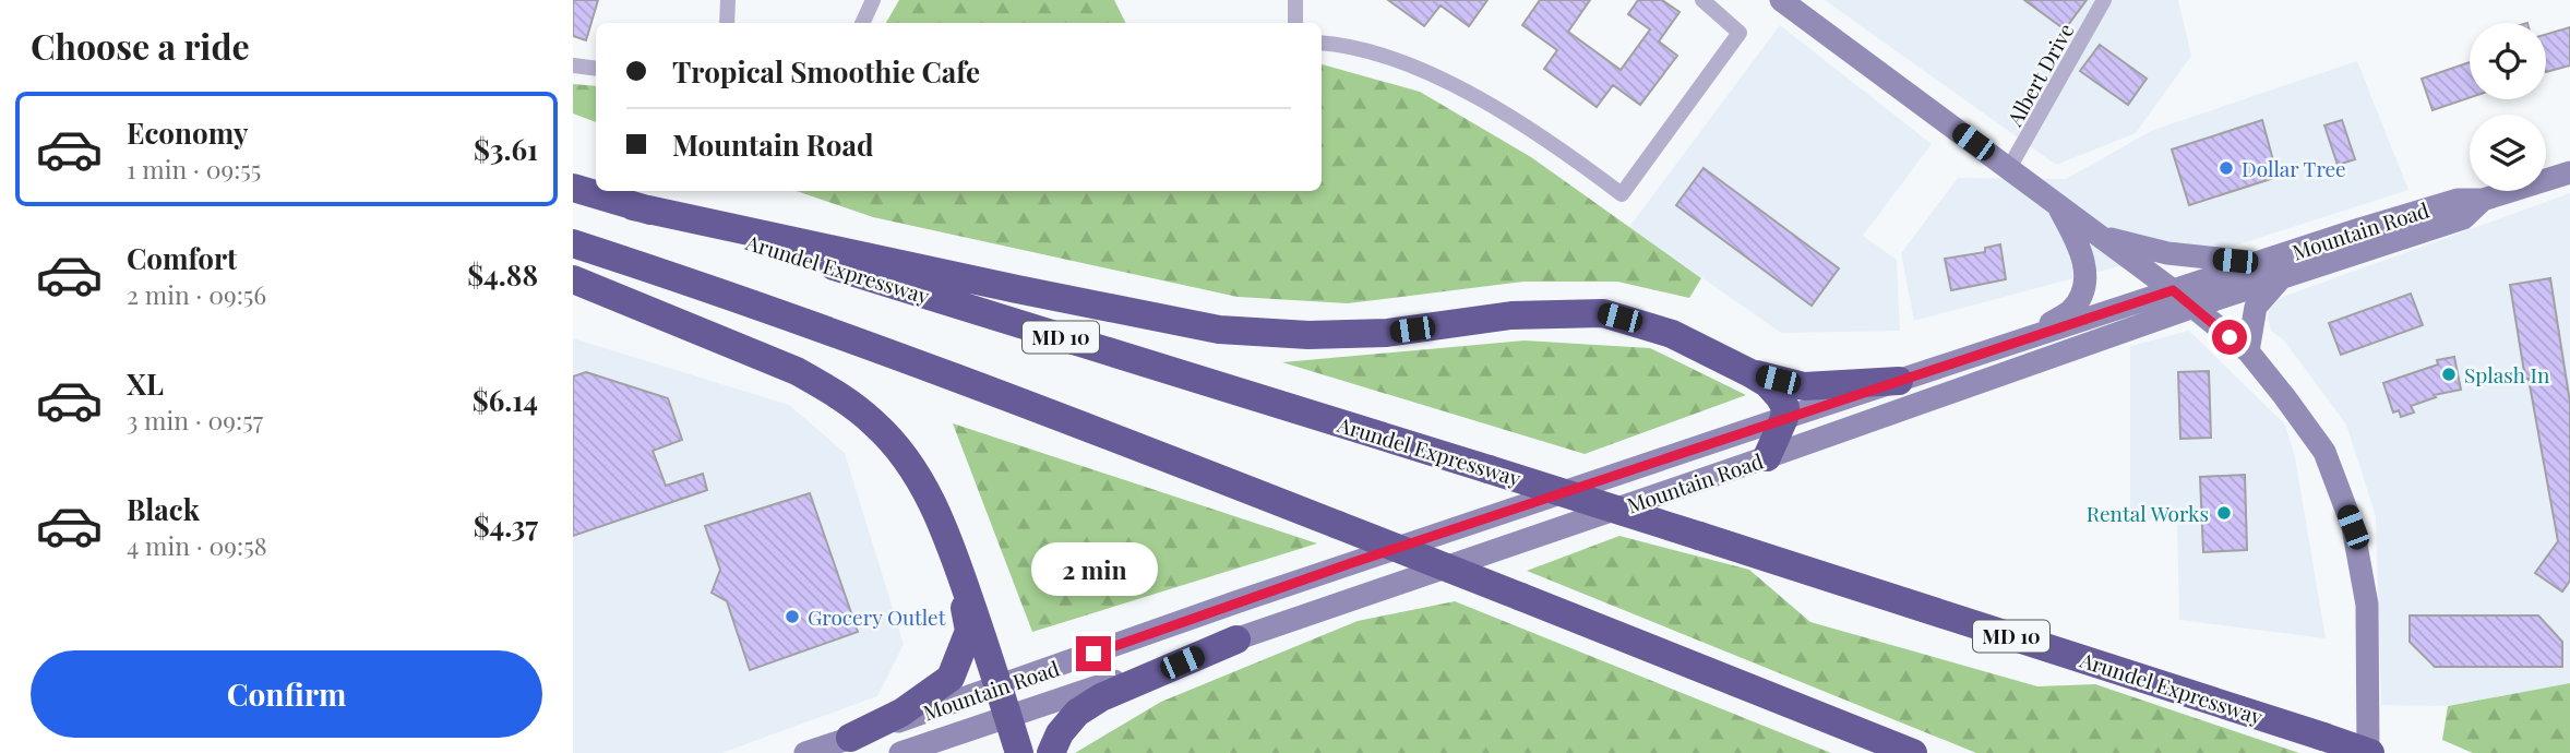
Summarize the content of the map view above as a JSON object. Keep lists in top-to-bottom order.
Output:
{
  "streets": {
    "highway": ["Arundel Expressway", "MD 10"],
    "main road": ["Mountain Road"],
    "street": ["Albert Drive"]
  },
  "places": [
    "Dollar Tree",
    "Splash In",
    "Rental Works",
    "Grocery Outlet"
  ],
  "page": {
    "heading": "Choose a ride",
    "banner": ["Tropical Smoothie Cafe", "Mountain Road"],
    "list": [
      {
        "name": "Economy",
        "note": "1 min · 09:55",
        "value": "$3.61"
      },
      {
        "name": "Comfort",
        "note": "2 min · 09:56",
        "value": "$4.88"
      },
      {
        "name": "XL",
        "note": "3 min · 09:57",
        "value": "$6.14"
      },
      {
        "name": "Black",
        "note": "4 min · 09:58",
        "value": "$4.37"
      }
    ],
    "bubble": "2 min",
    "buttons": "Confirm"
  }
}
